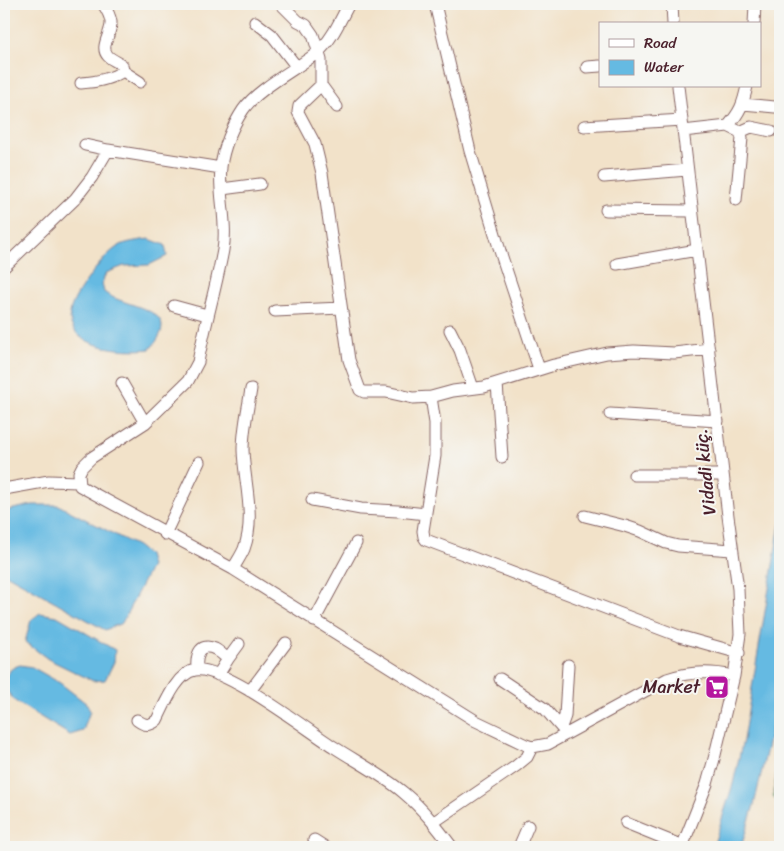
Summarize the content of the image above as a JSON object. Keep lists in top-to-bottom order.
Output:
{
  "streets": {
    "street": ["Vidadi küç."]
  },
  "places": {
    "supermarket": ["Market"]
  },
  "legend": ["Road", "Water"]
}
